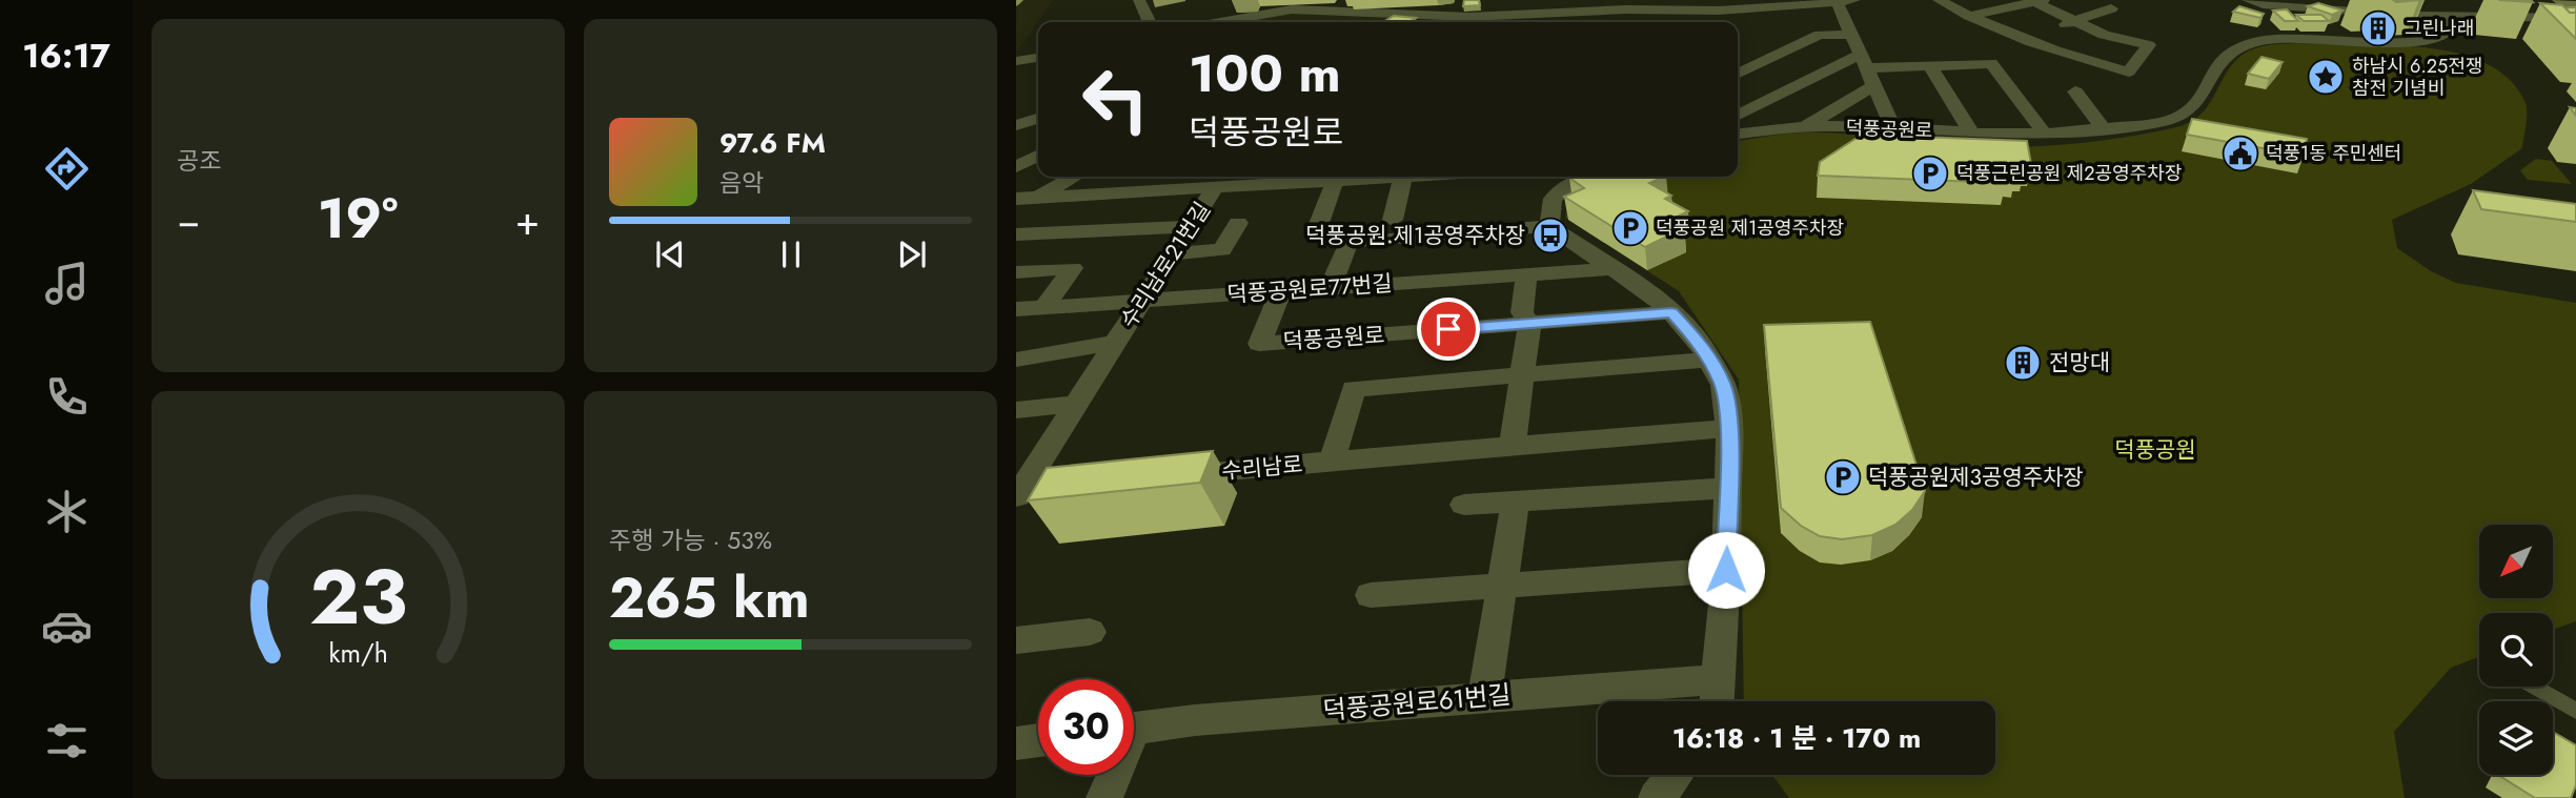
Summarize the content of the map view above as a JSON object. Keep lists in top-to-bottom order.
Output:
{
  "streets": {
    "street": [
      "덕풍공원로",
      "수리남로21번길",
      "덕풍공원로77번길",
      "수리남로",
      "덕풍공원로61번길"
    ]
  },
  "crossings": [
    ["덕풍공원로", "덕풍공원로77번길"],
    ["수리남로21번길", "덕풍공원로77번길"]
  ],
  "parks": ["덕풍공원"],
  "places": {
    "building": ["그린나래", "전망대"],
    "place": ["하남시 6.25전쟁 참전 기념비"],
    "public building": ["덕풍1동 주민센터"],
    "parking": ["덕풍근린공원 제2공영주차장", "덕풍공원 제1공영주차장", "덕풍공원제3공영주차장"],
    "bus stop": ["덕풍공원.제1공영주차장"]
  },
  "north": "bottom left",
  "page": {
    "tabs": "16:17",
    "tile": [
      "공조",
      ["주행 가능 · 53%", "265 km"]
    ],
    "turn": ["100 m", "덕풍공원로"],
    "song": ["97.6 FM", "음악"],
    "heat": ["−", "19°", "+"],
    "limit": "30",
    "trip": "16:18 · 1 분 · 170 m",
    "gauge": ["23", "km/h"]
  }
}
